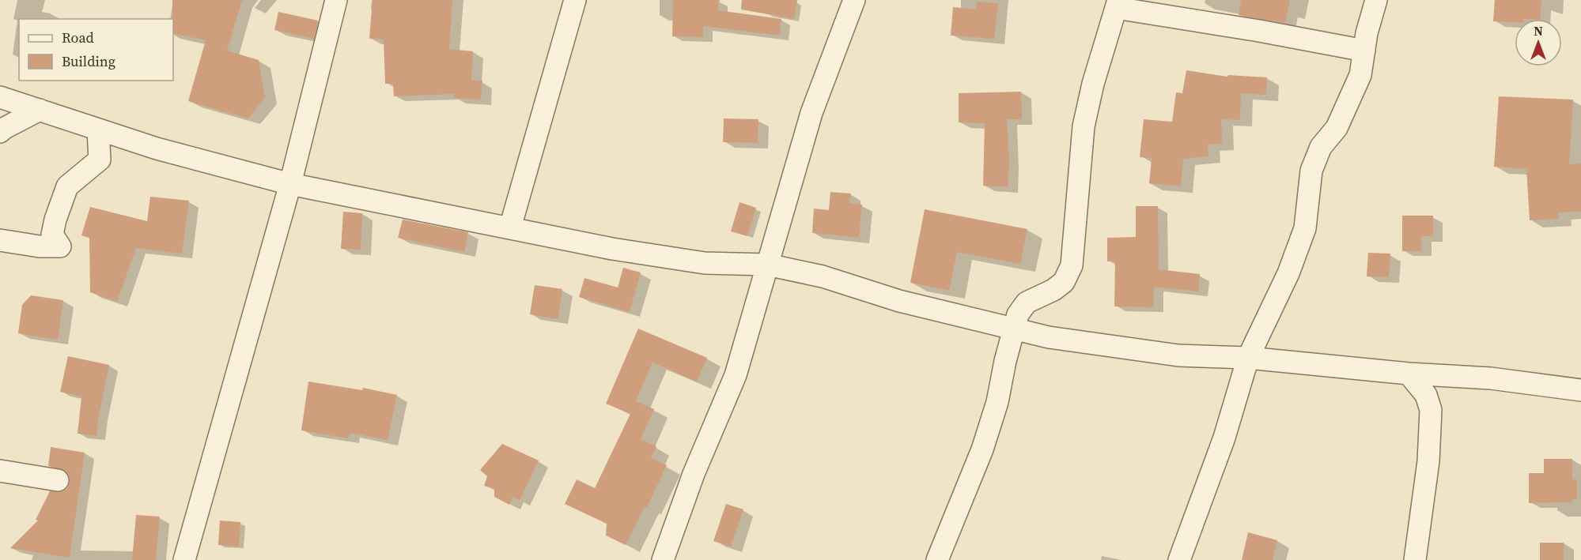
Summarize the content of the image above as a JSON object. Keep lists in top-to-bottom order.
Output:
{
  "legend": ["Road", "Building"],
  "north": "top"
}
